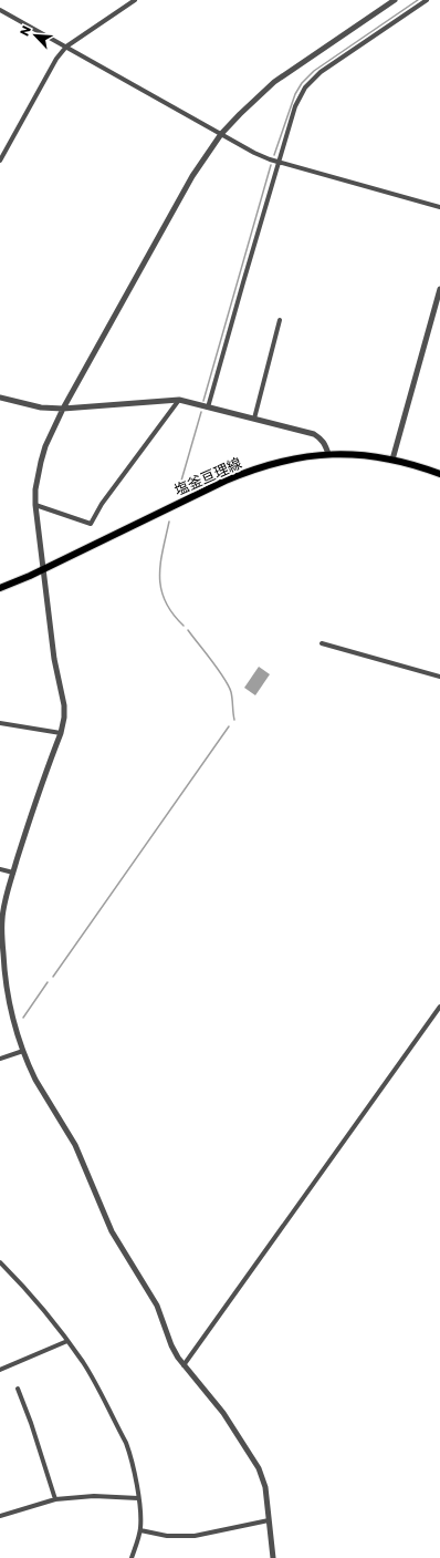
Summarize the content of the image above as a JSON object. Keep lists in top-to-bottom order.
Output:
{
  "streets": {
    "main road": ["塩釜亘理線"]
  },
  "north": "top left"
}
